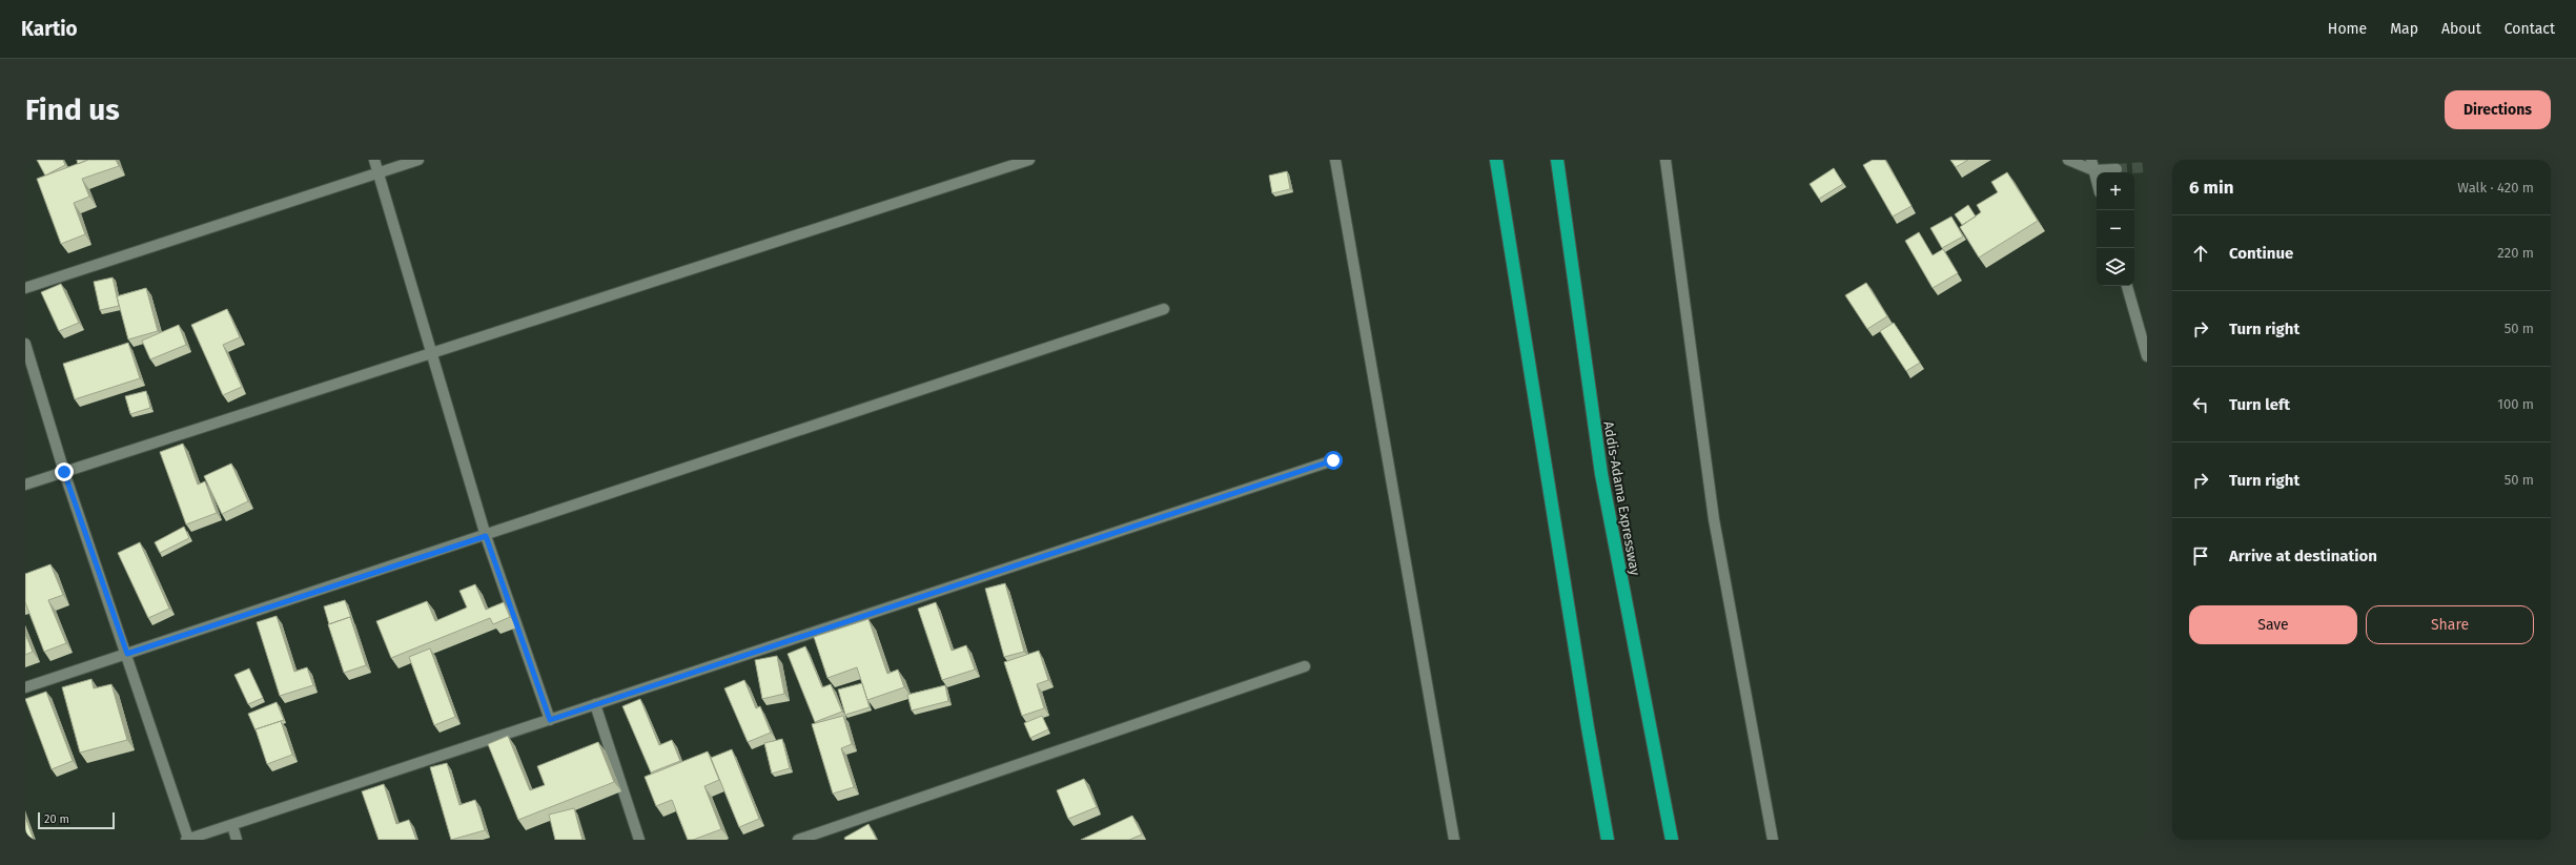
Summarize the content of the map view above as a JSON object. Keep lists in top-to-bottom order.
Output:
{
  "streets": {
    "highway": ["Addis-Adama Expressway"]
  },
  "scale_bar": "20 m",
  "page": {
    "header": "Kartio",
    "nav": [
      "Home",
      "Map",
      "About",
      "Contact"
    ],
    "buttons": [
      "Directions",
      ["Save", "Share"]
    ],
    "title": "Find us",
    "heading": ["6 min", "Walk · 420 m"],
    "map_buttons": ["+", "−"],
    "list": [
      ["Continue", "220 m"],
      ["Turn right", "50 m"],
      ["Turn left", "100 m"],
      ["Turn right", "50 m"],
      "Arrive at destination"
    ],
    "scale": "20 m"
  }
}
